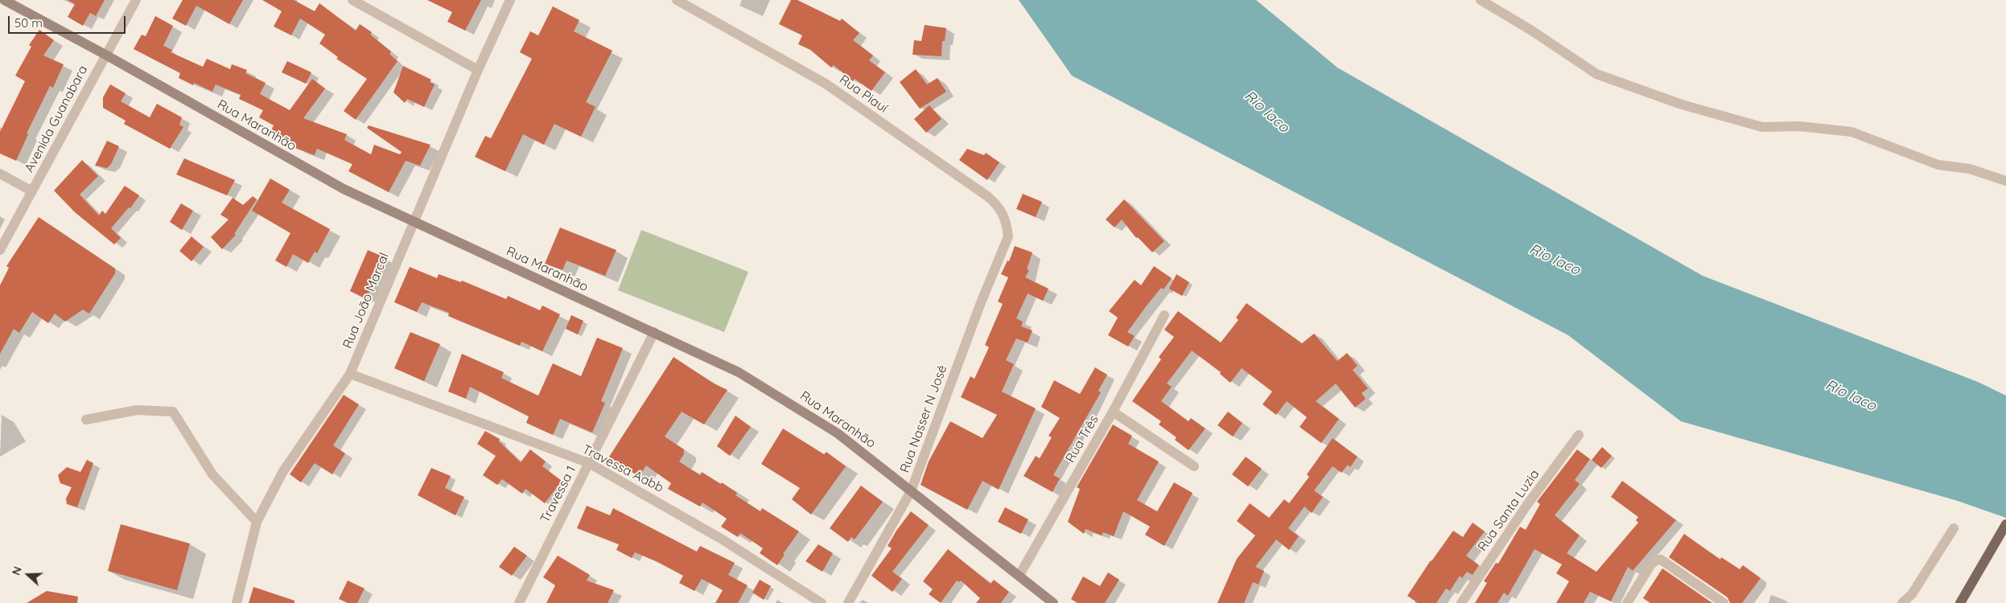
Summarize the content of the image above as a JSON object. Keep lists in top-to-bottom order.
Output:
{
  "streets": {
    "street": [
      "Rua Piauí",
      "Avenida Guanabara",
      "Rua Maranhão",
      "Rua João Marcal",
      "Rua Nasser N José",
      "Rua Três",
      "Travessa Aabb",
      "Travessa 1",
      "Rua Santa Luzia"
    ]
  },
  "crossings": [
    ["Rua Piauí", "Rua Nasser N José"],
    ["Avenida Guanabara", "Rua Maranhão"],
    ["Rua Maranhão", "Rua João Marcal"],
    ["Rua Maranhão", "Rua Nasser N José"],
    ["Rua Maranhão", "Rua Três"],
    ["Rua Maranhão", "Travessa 1"],
    ["Rua João Marcal", "Travessa Aabb"],
    ["Travessa Aabb", "Travessa 1"]
  ],
  "water": ["Rio Iaco"],
  "scale_bar": "50 m",
  "north": "left"
}
